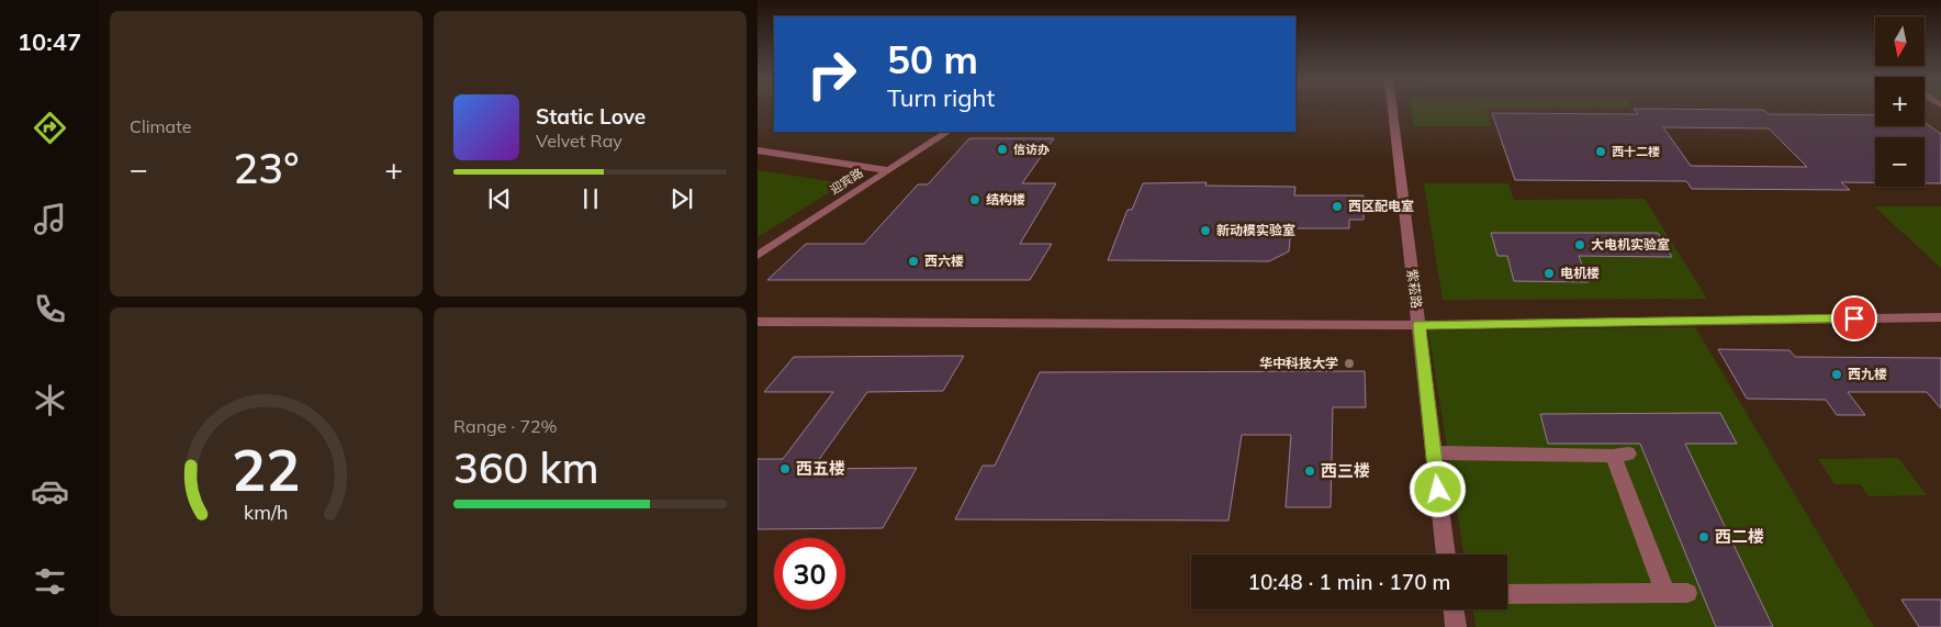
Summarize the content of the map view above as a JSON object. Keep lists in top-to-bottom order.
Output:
{
  "streets": {
    "street": ["迎宾路", "紫菘路"]
  },
  "places": [
    "信访办",
    "西十二楼",
    "结构楼",
    "西区配电室",
    "新动模实验室",
    "大电机实验室",
    "西六楼",
    "电机楼",
    "华中科技大学",
    "西九楼",
    "西五楼",
    "西三楼",
    "西二楼"
  ],
  "north": "bottom",
  "page": {
    "tabs": "10:47",
    "tile": [
      "Climate",
      ["Range · 72%", "360 km"]
    ],
    "map_buttons": ["+", "−"],
    "turn": ["50 m", "Turn right"],
    "song": ["Static Love", "Velvet Ray"],
    "heat": ["−", "23°", "+"],
    "limit": "30",
    "trip": "10:48 · 1 min · 170 m",
    "gauge": ["22", "km/h"]
  }
}
